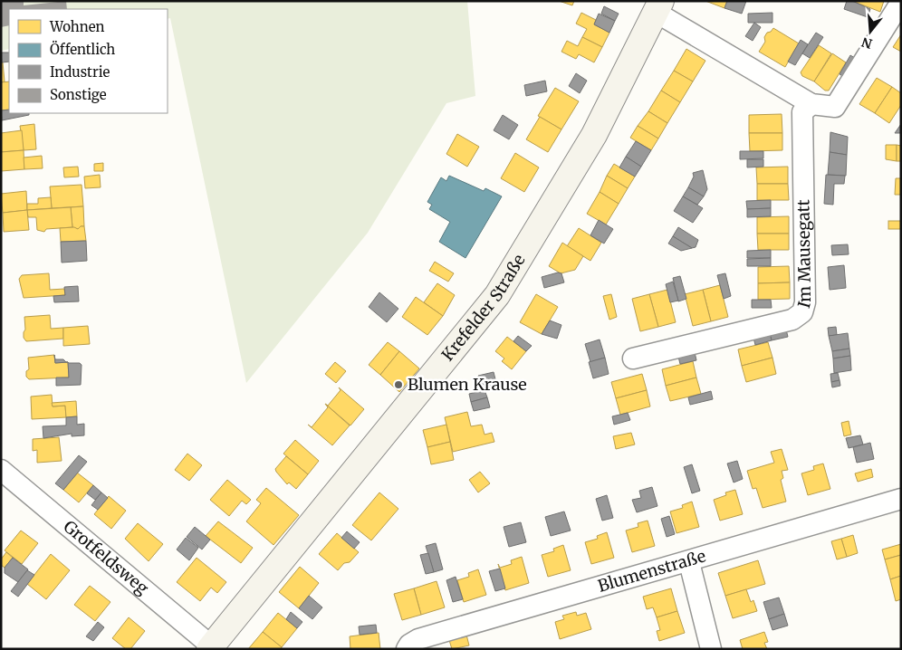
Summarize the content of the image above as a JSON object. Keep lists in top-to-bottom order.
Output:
{
  "streets": {
    "main road": ["Krefelder Straße"],
    "street": ["Im Mausegatt", "Grotfeldsweg", "Blumenstraße"]
  },
  "crossings": [
    ["Krefelder Straße", "Grotfeldsweg"]
  ],
  "places": ["Blumen Krause"],
  "legend": [
    "Wohnen",
    "Öffentlich",
    "Industrie",
    "Sonstige"
  ],
  "north": "bottom"
}
